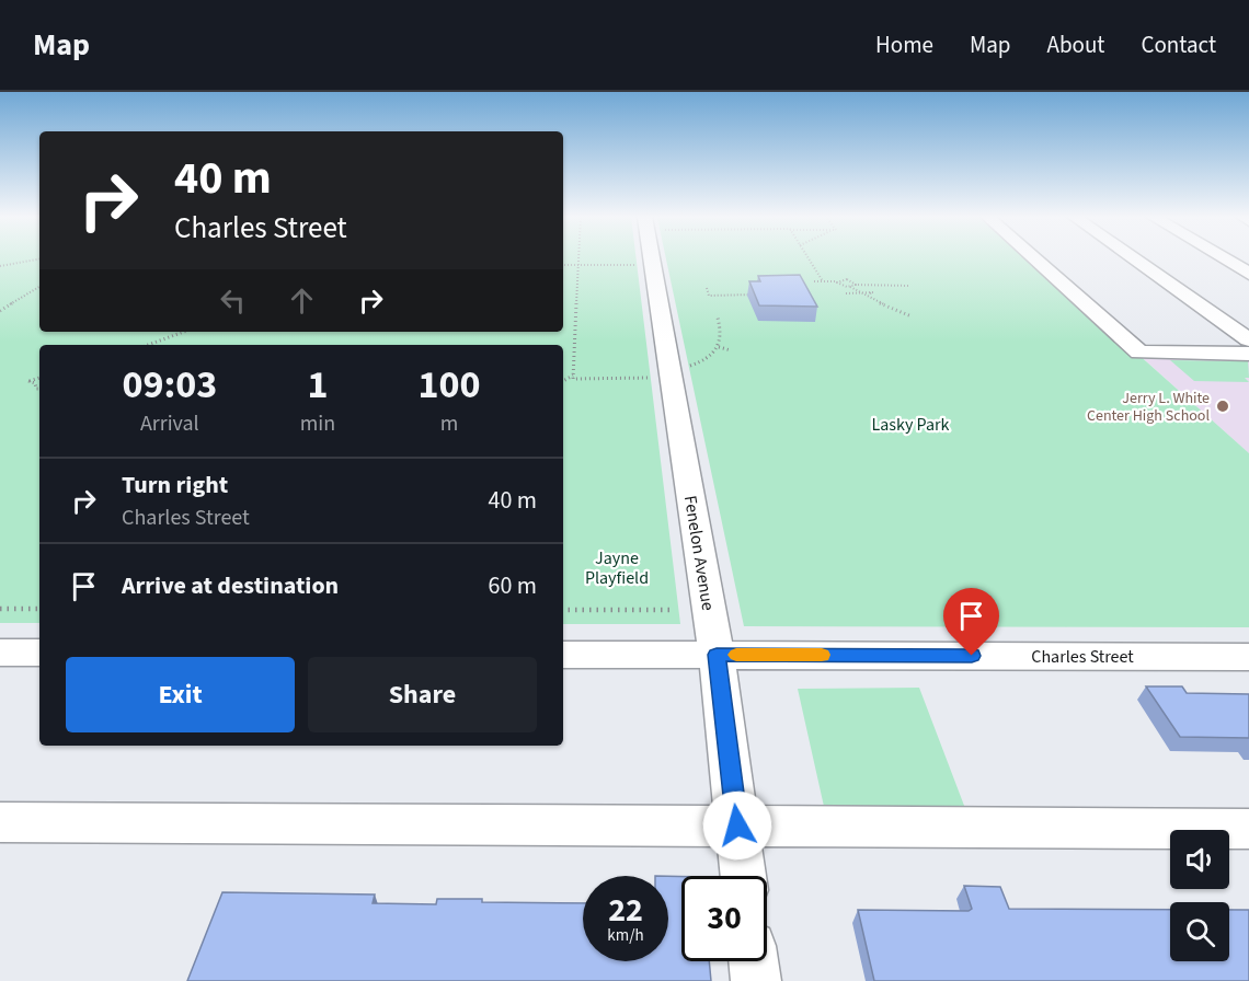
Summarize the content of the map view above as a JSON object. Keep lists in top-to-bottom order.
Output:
{
  "streets": {
    "street": ["Fenelon Avenue", "Charles Street"]
  },
  "crossings": [
    ["Fenelon Avenue", "Charles Street"]
  ],
  "parks": ["Lasky Park", "Jayne Playfield"],
  "places": ["Jerry L. White Center High School"],
  "page": {
    "header": "Map",
    "nav": [
      "Home",
      "Map",
      "About",
      "Contact"
    ],
    "turn": ["40 m", "Charles Street"],
    "eta": [
      "09:03",
      "Arrival",
      "1",
      "min",
      "100",
      "m"
    ],
    "list": [
      {
        "name": "Turn right",
        "note": "Charles Street",
        "value": "40 m"
      },
      {
        "name": "Arrive at destination",
        "value": "60 m"
      }
    ],
    "buttons": ["Exit", "Share"],
    "speed": "22 km/h",
    "limit": "30"
  }
}
